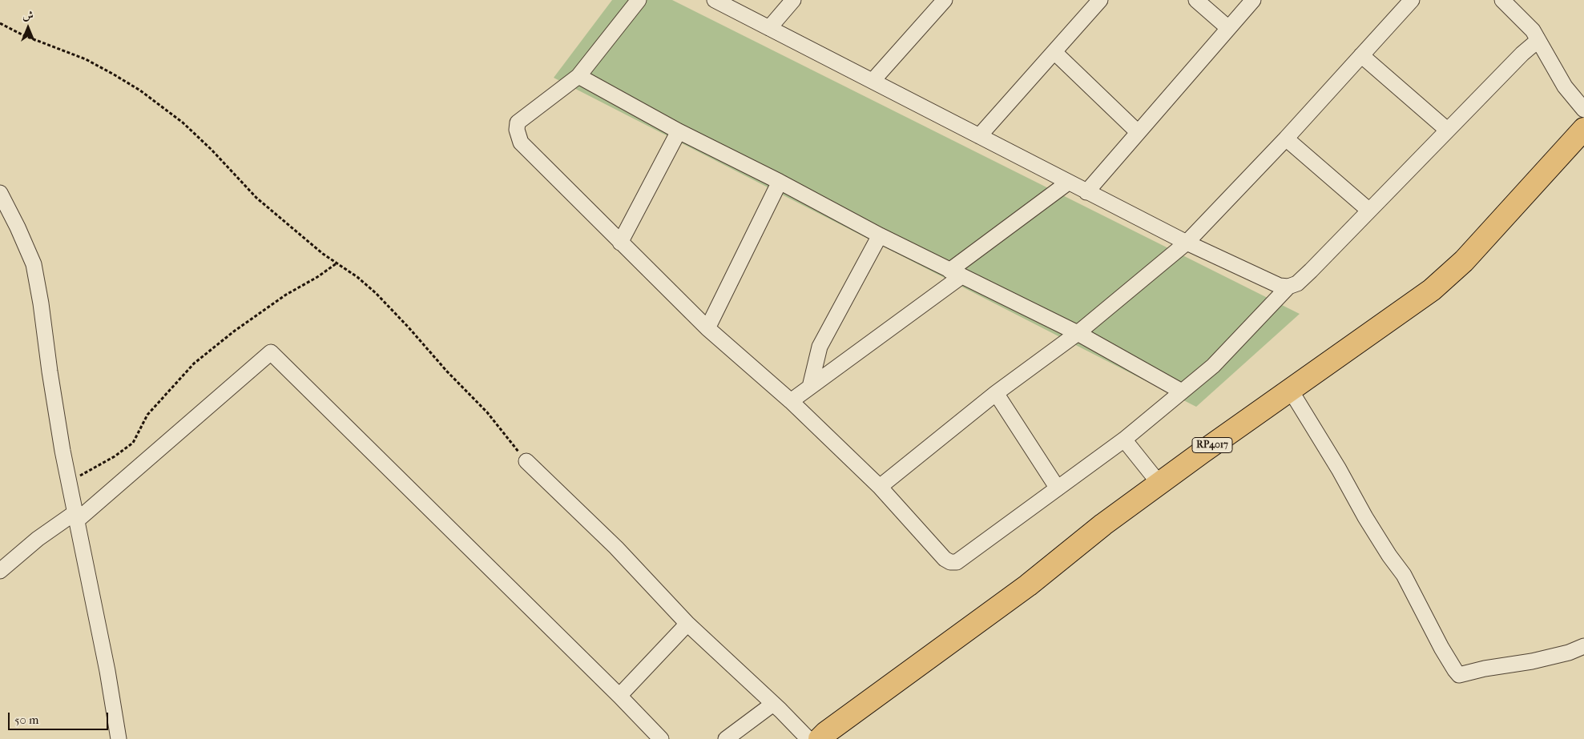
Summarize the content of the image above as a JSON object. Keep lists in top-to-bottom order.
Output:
{
  "streets": {
    "main road": ["RP4017"]
  },
  "scale_bar": "50 m",
  "north": "top"
}
